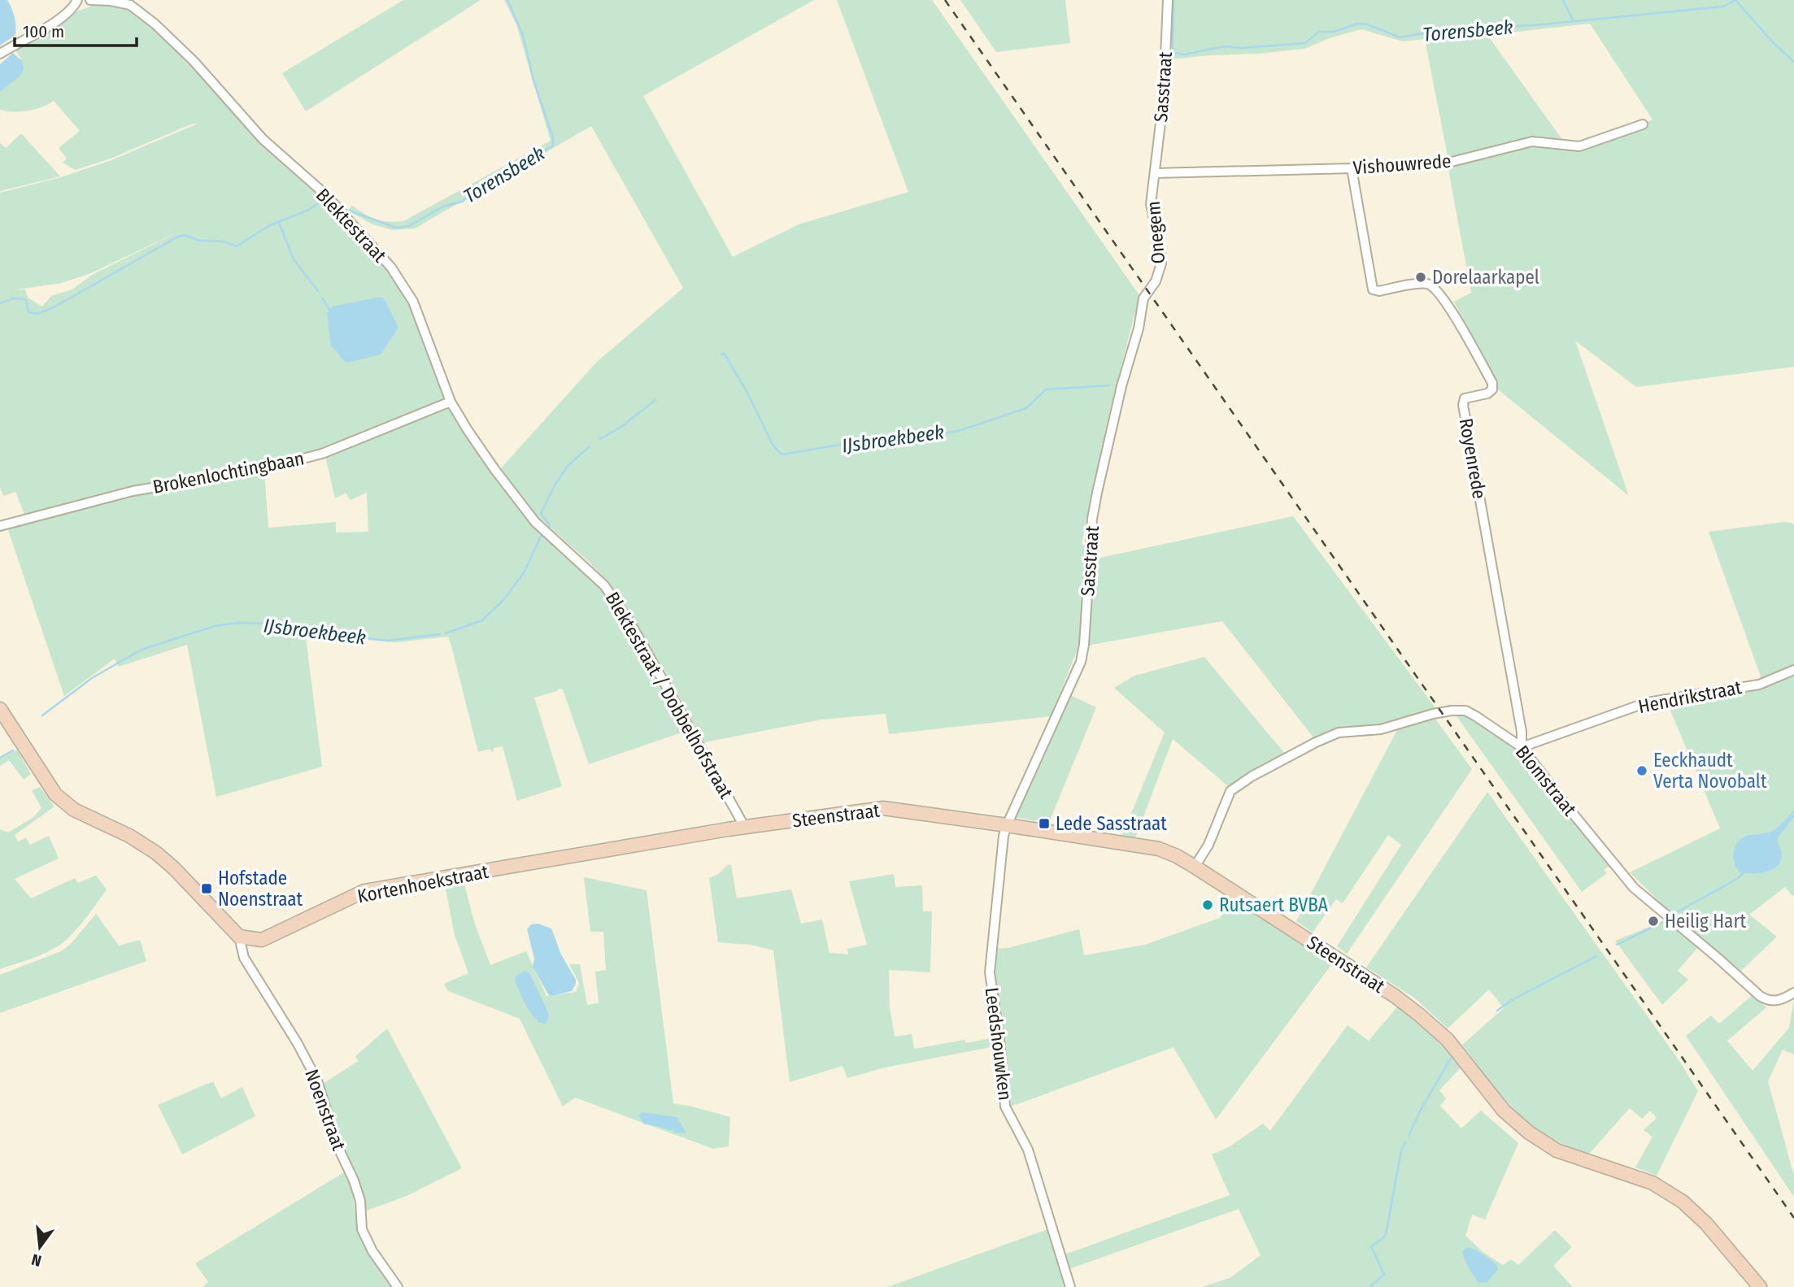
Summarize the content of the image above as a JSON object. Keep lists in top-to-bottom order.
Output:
{
  "streets": {
    "street": [
      "Sasstraat",
      "Vishouwrede",
      "Blektestraat",
      "Onegem",
      "Royenrede",
      "Brokenlochtingbaan",
      "Blektestraat / Dobbelhofstraat",
      "Hendrikstraat",
      "Blomstraat",
      "Steenstraat",
      "Kortenhoekstraat",
      "Leedshouwken",
      "Noenstraat"
    ]
  },
  "crossings": [
    ["Sasstraat", "Vishouwrede"],
    ["Sasstraat", "Onegem"],
    ["Sasstraat", "Steenstraat"],
    ["Sasstraat", "Leedshouwken"],
    ["Vishouwrede", "Onegem"],
    ["Vishouwrede", "Royenrede"],
    ["Blektestraat", "Brokenlochtingbaan"],
    ["Blektestraat", "Blektestraat / Dobbelhofstraat"],
    ["Royenrede", "Hendrikstraat"],
    ["Royenrede", "Blomstraat"],
    ["Blektestraat / Dobbelhofstraat", "Steenstraat"],
    ["Blektestraat / Dobbelhofstraat", "Kortenhoekstraat"],
    ["Hendrikstraat", "Blomstraat"],
    ["Blomstraat", "Steenstraat"],
    ["Steenstraat", "Kortenhoekstraat"],
    ["Steenstraat", "Leedshouwken"],
    ["Kortenhoekstraat", "Noenstraat"]
  ],
  "water": ["Torensbeek", "IJsbroekbeek"],
  "places": {
    "other": [
      "Dorelaarkapel",
      "Eeckhaudt Verta Novobalt",
      "Rutsaert BVBA",
      "Heilig Hart"
    ],
    "transit": ["Lede Sasstraat", "Hofstade Noenstraat"]
  },
  "scale_bar": "100 m",
  "north": "bottom"
}
